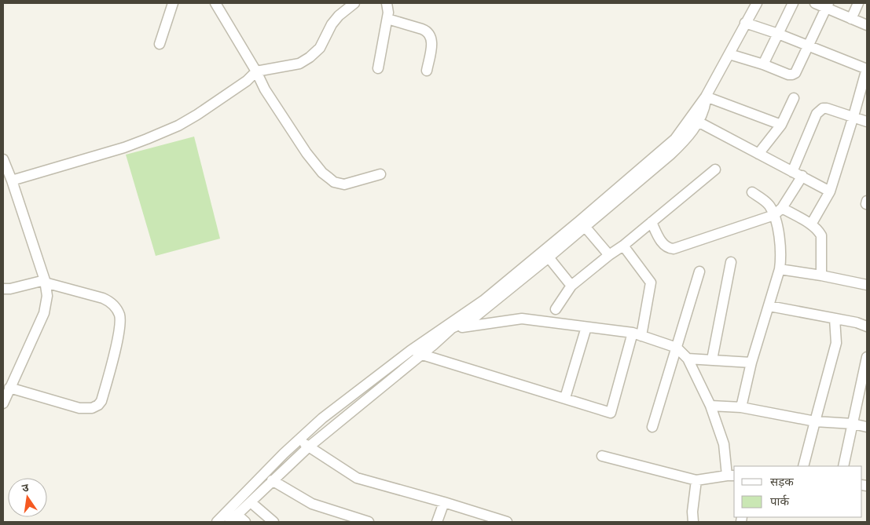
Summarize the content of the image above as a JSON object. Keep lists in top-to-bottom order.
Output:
{
  "legend": ["सड़क", "पार्क"],
  "north": "top"
}
